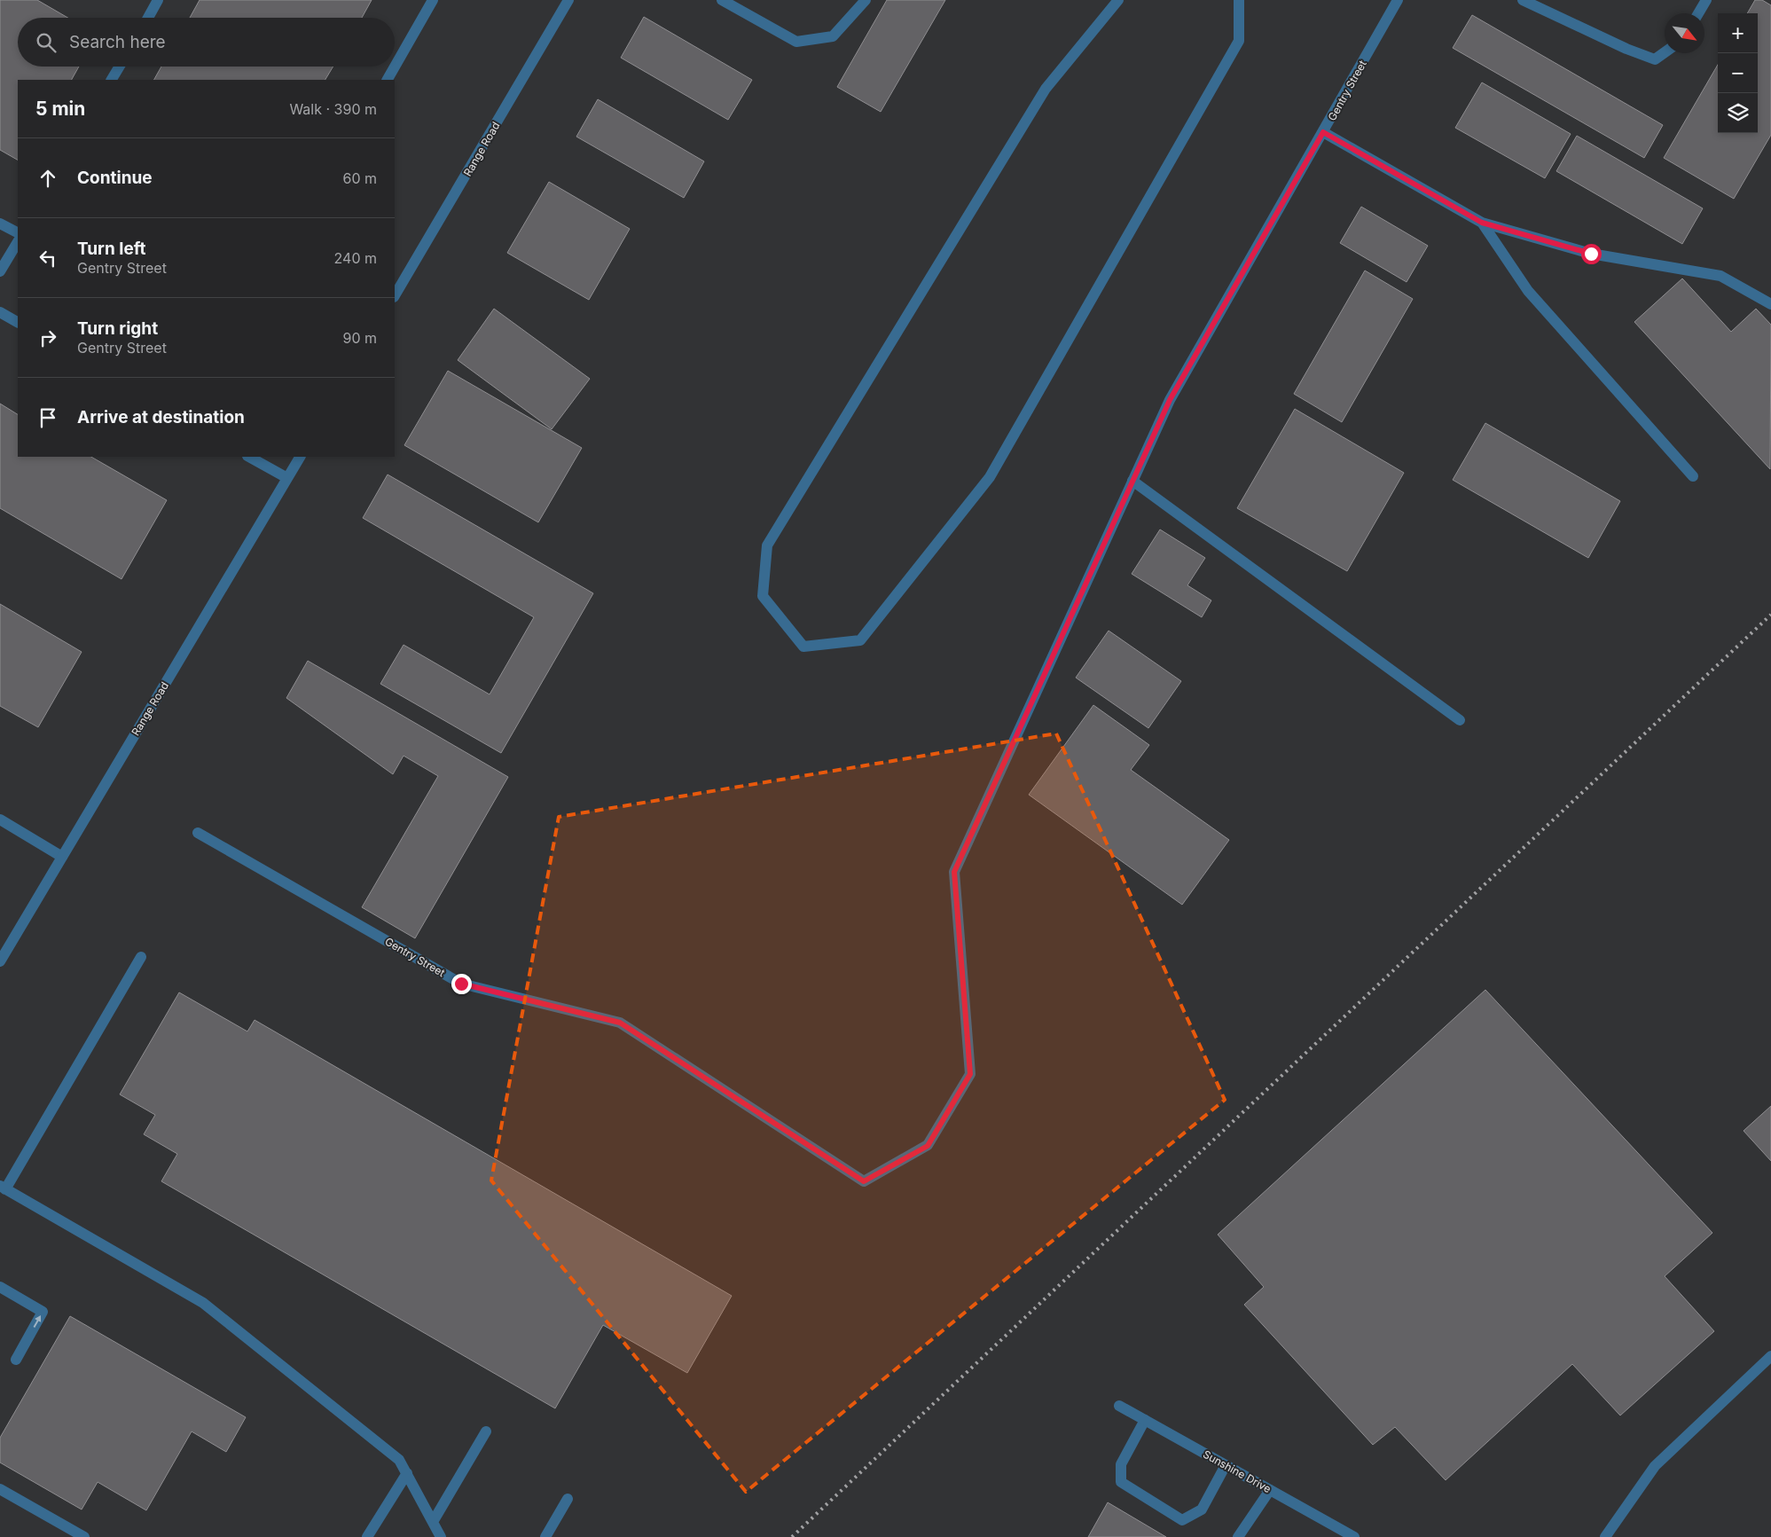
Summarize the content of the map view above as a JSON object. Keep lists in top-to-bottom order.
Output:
{
  "streets": {
    "street": ["Gentry Street", "Range Road", "Sunshine Drive"]
  },
  "north": "bottom right",
  "page": {
    "map_buttons": ["+", "−"],
    "search": "Search here",
    "heading": ["5 min", "Walk · 390 m"],
    "list": [
      ["Continue", "60 m"],
      ["Turn left", "Gentry Street", "240 m"],
      ["Turn right", "Gentry Street", "90 m"],
      "Arrive at destination"
    ]
  }
}
